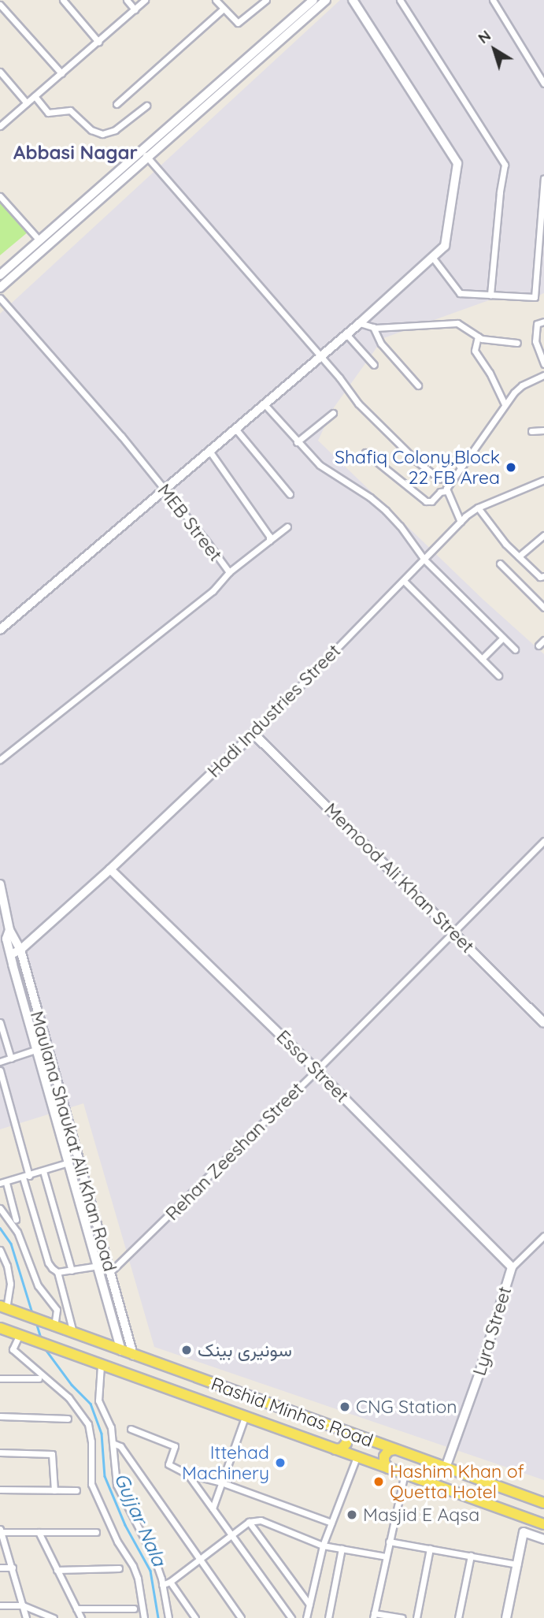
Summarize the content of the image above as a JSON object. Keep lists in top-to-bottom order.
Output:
{
  "streets": {
    "main road": ["Rashid Minhas Road"],
    "street": [
      "MEB Street",
      "Hadi Industries Street",
      "Memood Ali Khan Street",
      "Essa Street",
      "Maulana Shaukat Ali Khan Road",
      "Rehan Zeeshan Street",
      "Lyra Street"
    ]
  },
  "crossings": [
    ["Hadi Industries Street", "Memood Ali Khan Street"],
    ["Hadi Industries Street", "Essa Street"],
    ["Hadi Industries Street", "Maulana Shaukat Ali Khan Road"],
    ["Memood Ali Khan Street", "Rehan Zeeshan Street"],
    ["Essa Street", "Rehan Zeeshan Street"],
    ["Essa Street", "Lyra Street"],
    ["Maulana Shaukat Ali Khan Road", "Rehan Zeeshan Street"],
    ["Maulana Shaukat Ali Khan Road", "Rashid Minhas Road"],
    ["Lyra Street", "Rashid Minhas Road"]
  ],
  "districts": ["Abbasi Nagar"],
  "water": ["Gujjar Nala"],
  "places": [
    "Shafiq Colony,Block 22 FB Area",
    "سونیری بینک",
    "CNG Station",
    "Ittehad Machinery",
    "Hashim Khan of Quetta Hotel",
    "Masjid E Aqsa"
  ],
  "north": "top left"
}
